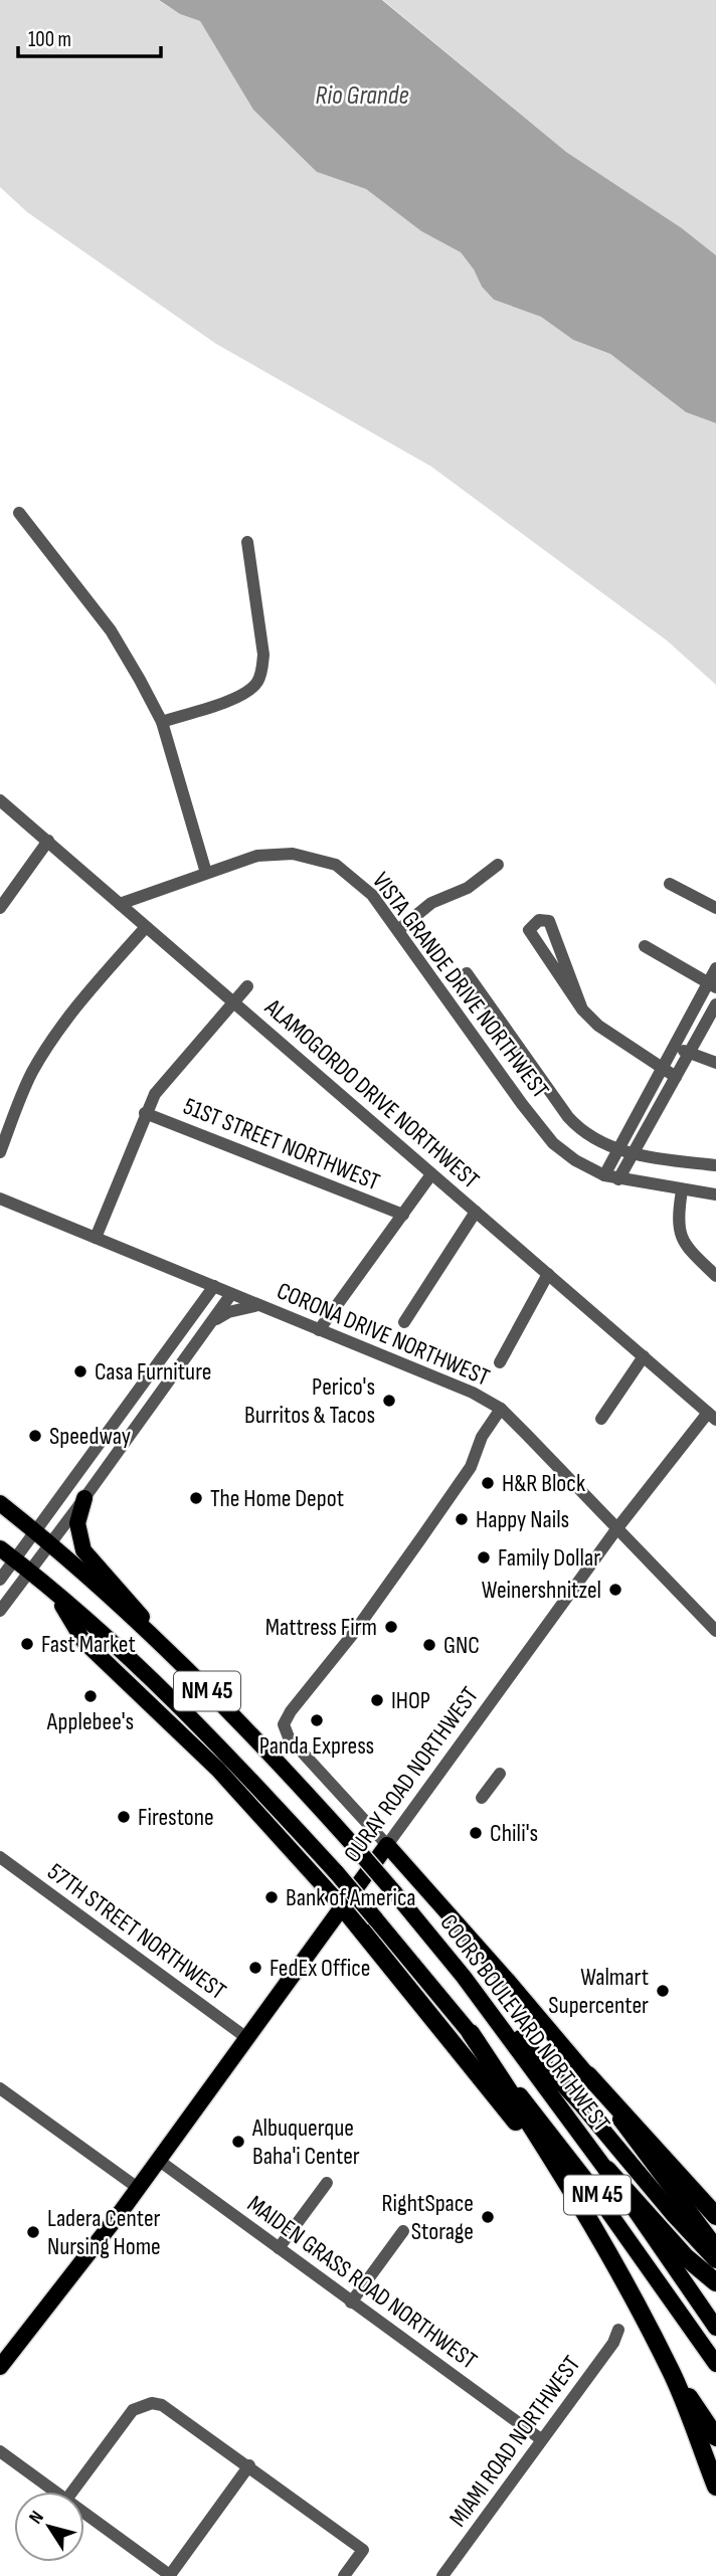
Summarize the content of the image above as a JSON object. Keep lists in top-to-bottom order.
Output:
{
  "streets": {
    "main road": ["NM 45", "OURAY ROAD NORTHWEST", "COORS BOULEVARD NORTHWEST"],
    "street": [
      "VISTA GRANDE DRIVE NORTHWEST",
      "ALAMOGORDO DRIVE NORTHWEST",
      "51ST STREET NORTHWEST",
      "CORONA DRIVE NORTHWEST",
      "57TH STREET NORTHWEST",
      "MAIDEN GRASS ROAD NORTHWEST",
      "MIAMI ROAD NORTHWEST"
    ]
  },
  "crossings": [
    ["VISTA GRANDE DRIVE NORTHWEST", "ALAMOGORDO DRIVE NORTHWEST"],
    ["ALAMOGORDO DRIVE NORTHWEST", "OURAY ROAD NORTHWEST"],
    ["CORONA DRIVE NORTHWEST", "OURAY ROAD NORTHWEST"],
    ["OURAY ROAD NORTHWEST", "57TH STREET NORTHWEST"],
    ["OURAY ROAD NORTHWEST", "MAIDEN GRASS ROAD NORTHWEST"],
    ["MAIDEN GRASS ROAD NORTHWEST", "MIAMI ROAD NORTHWEST"]
  ],
  "water": ["Rio Grande"],
  "places": [
    "Casa Furniture",
    "Perico's Burritos & Tacos",
    "Speedway",
    "H&R Block",
    "The Home Depot",
    "Happy Nails",
    "Family Dollar",
    "Weinershnitzel",
    "Mattress Firm",
    "Fast Market",
    "GNC",
    "Applebee's",
    "IHOP",
    "Panda Express",
    "Firestone",
    "Chili's",
    "Bank of America",
    "FedEx Office",
    "Walmart Supercenter",
    "Albuquerque Baha'i Center",
    "RightSpace Storage",
    "Ladera Center Nursing Home"
  ],
  "scale_bar": "100 m",
  "north": "top left"
}
